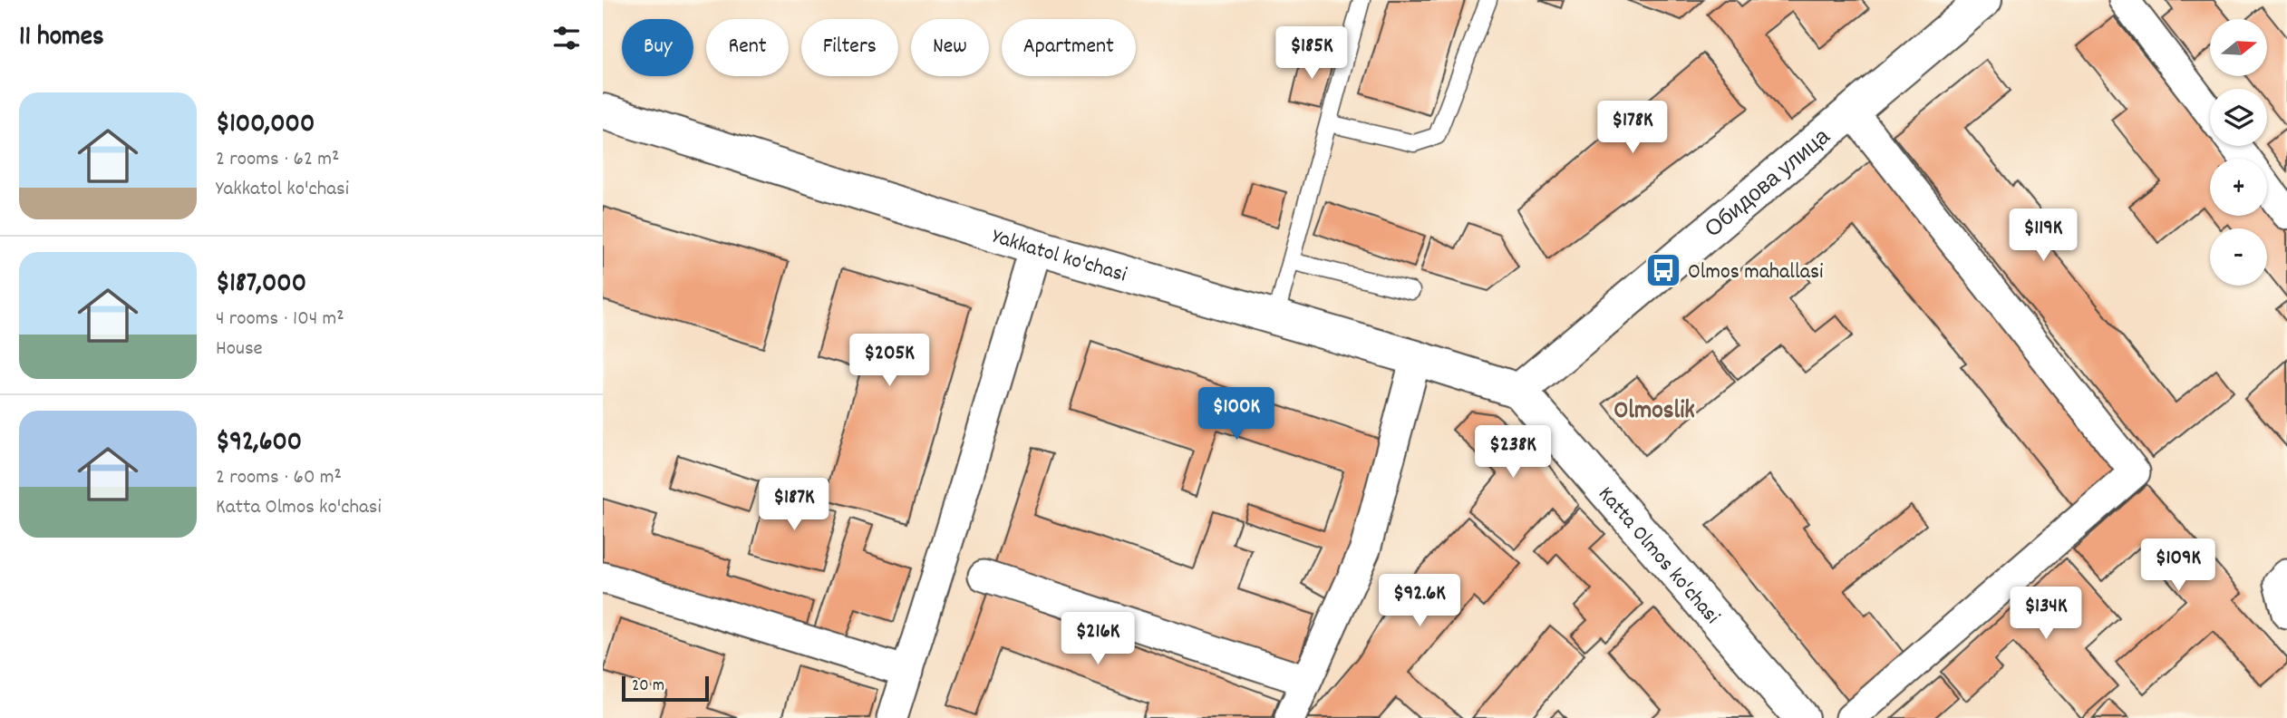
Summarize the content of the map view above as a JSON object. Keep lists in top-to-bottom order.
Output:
{
  "streets": {
    "street": ["Обидова улица", "Yakkatol ko'chasi", "Katta Olmos ko'chasi"]
  },
  "crossings": [
    ["Обидова улица", "Yakkatol ko'chasi"],
    ["Обидова улица", "Katta Olmos ko'chasi"],
    ["Yakkatol ko'chasi", "Katta Olmos ko'chasi"]
  ],
  "districts": ["Olmoslik"],
  "places": {
    "bus stop": ["Olmos mahallasi"]
  },
  "scale_bar": "20 m",
  "north": "right",
  "page": {
    "heading": "11 homes",
    "map_buttons": ["+", "−"],
    "chip": [
      "Buy",
      "Rent",
      "Filters",
      "New",
      "Apartment"
    ],
    "price": [
      "$185K",
      "$178K",
      "$119K",
      "$205K",
      "$100K",
      "$238K",
      "$187K",
      "$109K",
      "$92.6K",
      "$134K",
      "$216K"
    ],
    "list": [
      {
        "name": "$100,000",
        "note": "2 rooms · 62 m² · Yakkatol ko'chasi"
      },
      {
        "name": "$187,000",
        "note": "4 rooms · 104 m² · House"
      },
      {
        "name": "$92,600",
        "note": "2 rooms · 60 m² · Katta Olmos ko'chasi"
      }
    ],
    "scale": "20 m"
  }
}
